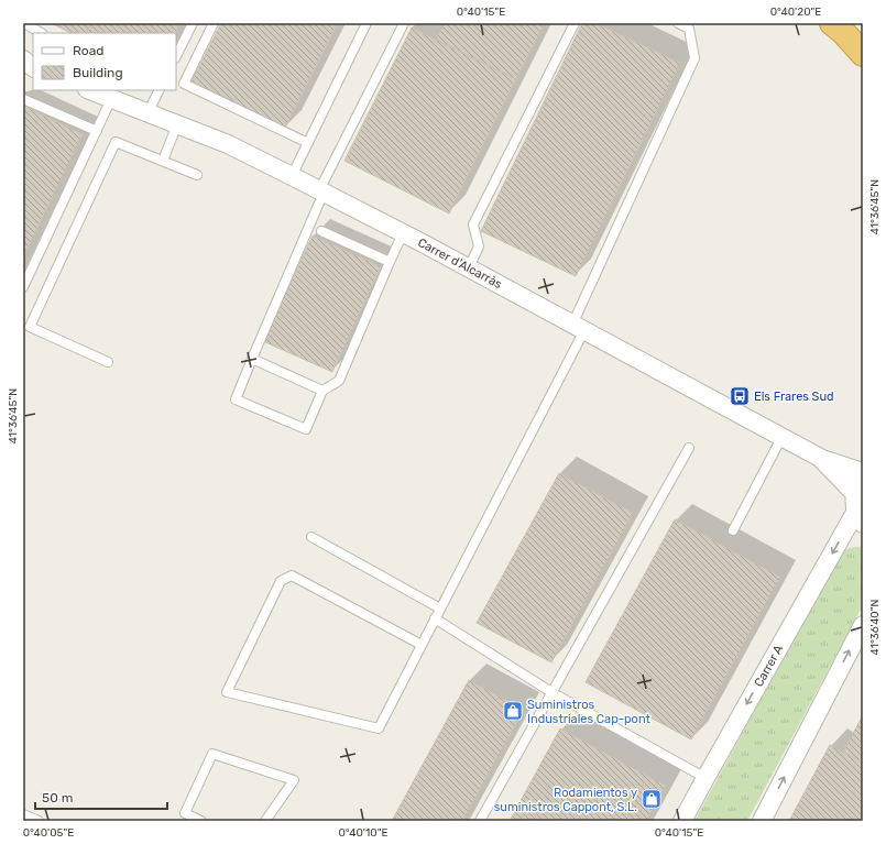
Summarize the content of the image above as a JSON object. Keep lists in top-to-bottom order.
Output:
{
  "streets": {
    "street": ["Carrer d'Alcarràs", "Carrer A"]
  },
  "crossings": [
    ["Carrer d'Alcarràs", "Carrer A"]
  ],
  "places": {
    "bus stop": ["Els Frares Sud"],
    "shop": ["Suministros Industriales Cap-pont", "Rodamientos y suministros Cappont, S.L."]
  },
  "legend": ["Road", "Building"],
  "scale_bar": "50 m",
  "coordinates": [
    "0°40'15\"E",
    "0°40'20\"E",
    "41°36'45\"N",
    "41°36'40\"N",
    "0°40'05\"E",
    "0°40'10\"E"
  ]
}
